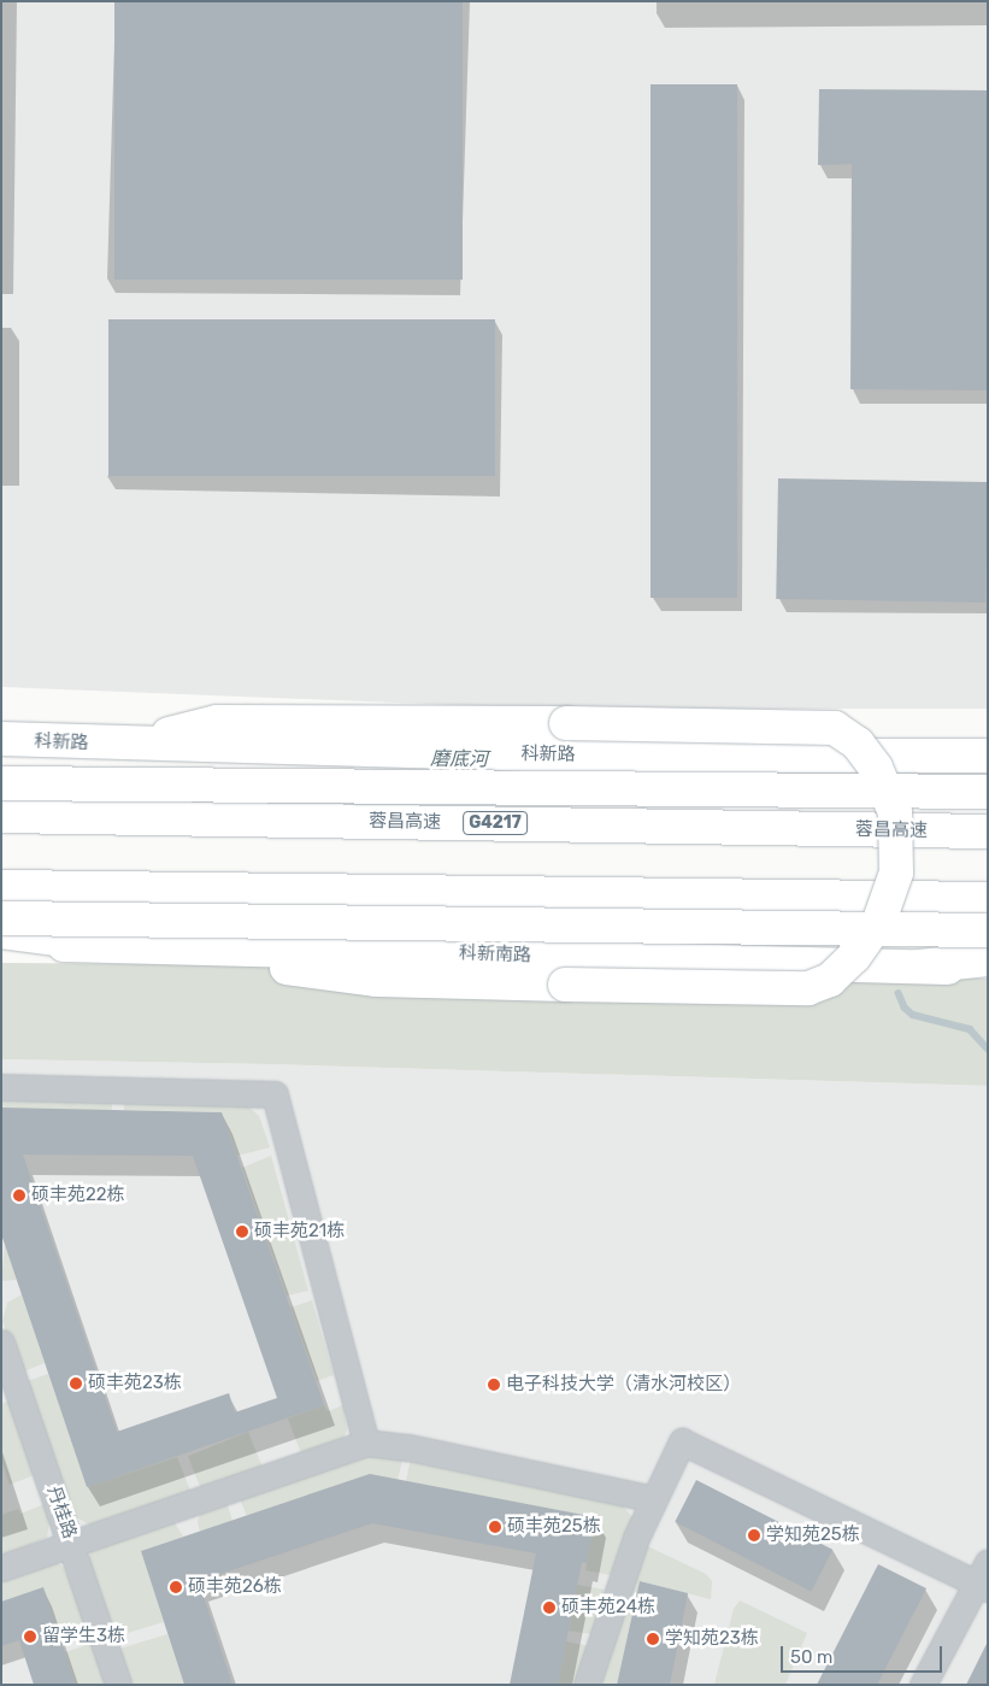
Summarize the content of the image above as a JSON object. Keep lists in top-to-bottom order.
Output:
{
  "streets": {
    "main road": [
      "科新路",
      "蓉昌高速",
      "G4217",
      "科新南路"
    ],
    "street": ["丹桂路"]
  },
  "water": ["磨底河"],
  "places": [
    "硕丰苑22栋",
    "硕丰苑21栋",
    "硕丰苑23栋",
    "电子科技大学（清水河校区）",
    "硕丰苑25栋",
    "学知苑25栋",
    "硕丰苑26栋",
    "硕丰苑24栋",
    "留学生3栋",
    "学知苑23栋"
  ],
  "scale_bar": "50 m"
}
